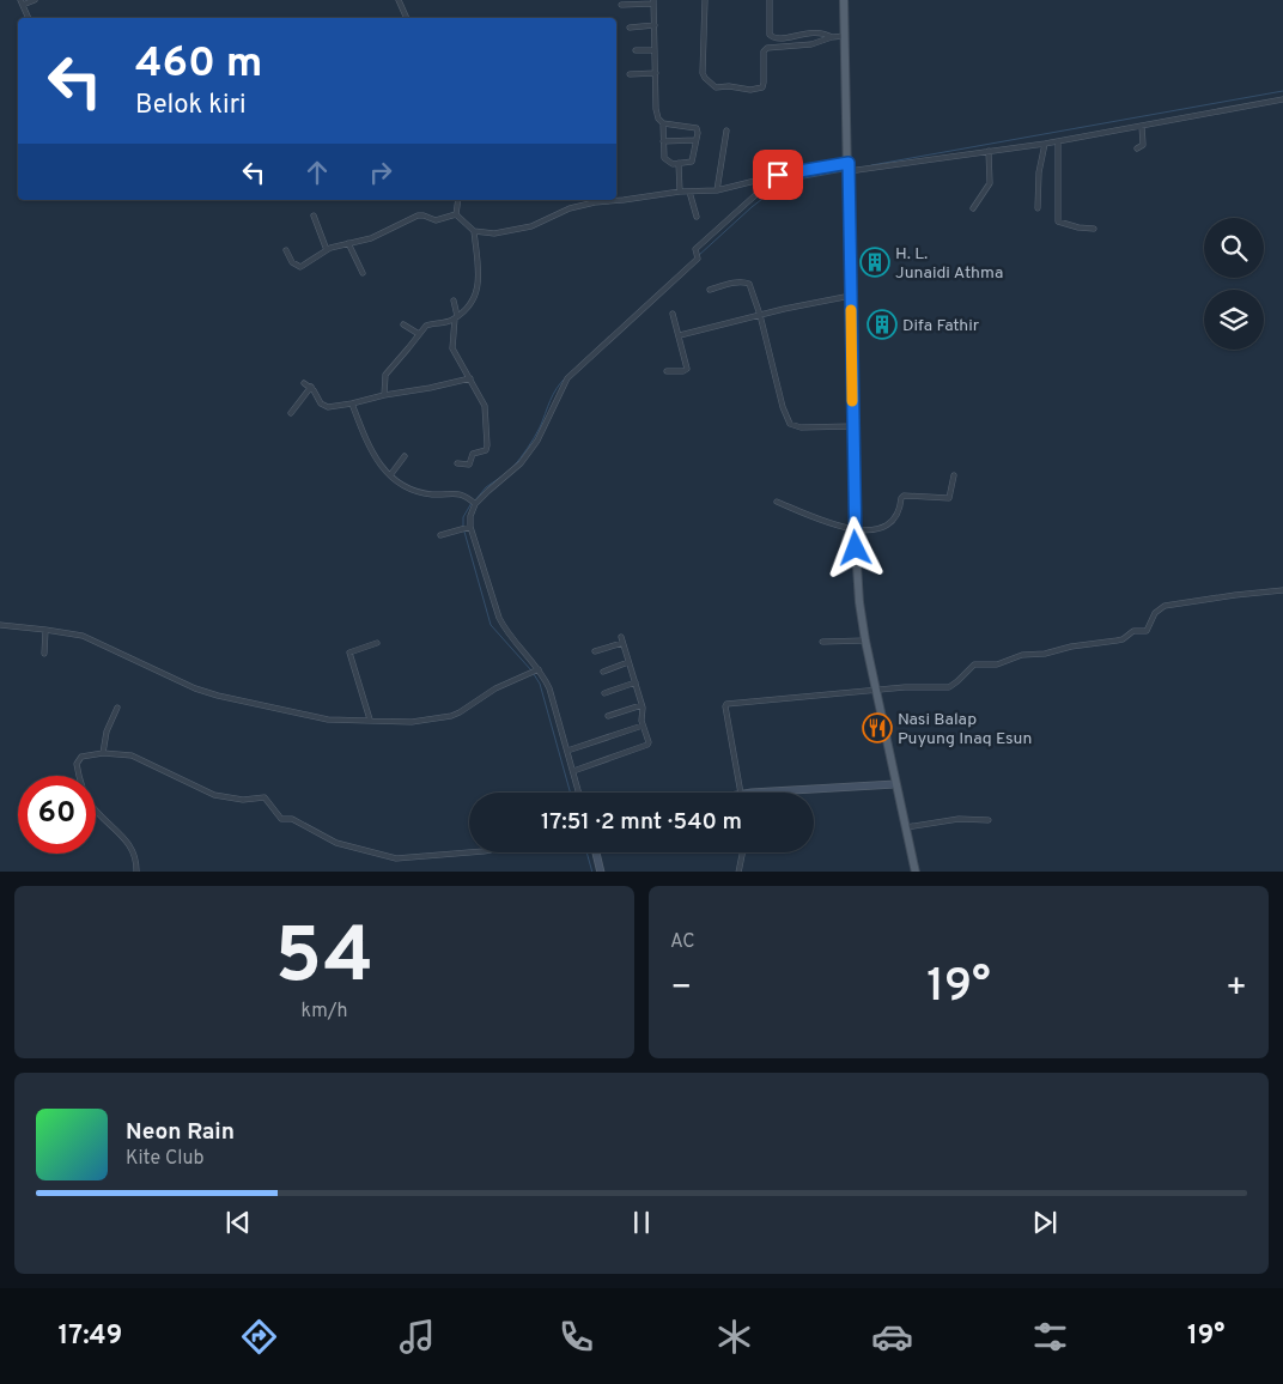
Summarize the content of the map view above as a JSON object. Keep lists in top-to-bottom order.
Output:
{
  "places": {
    "building": ["H. L. Junaidi Athma", "Difa Fathir"],
    "restaurant": ["Nasi Balap Puyung Inaq Esun"]
  },
  "page": {
    "turn": ["460 m", "Belok kiri"],
    "limit": "60",
    "trip": "17:51 · 2 mnt · 540 m",
    "tile": [
      ["54", "km/h"],
      "AC"
    ],
    "heat": ["−", "19°", "+"],
    "song": ["Neon Rain", "Kite Club"],
    "tabs": ["17:49", "19°"]
  }
}
